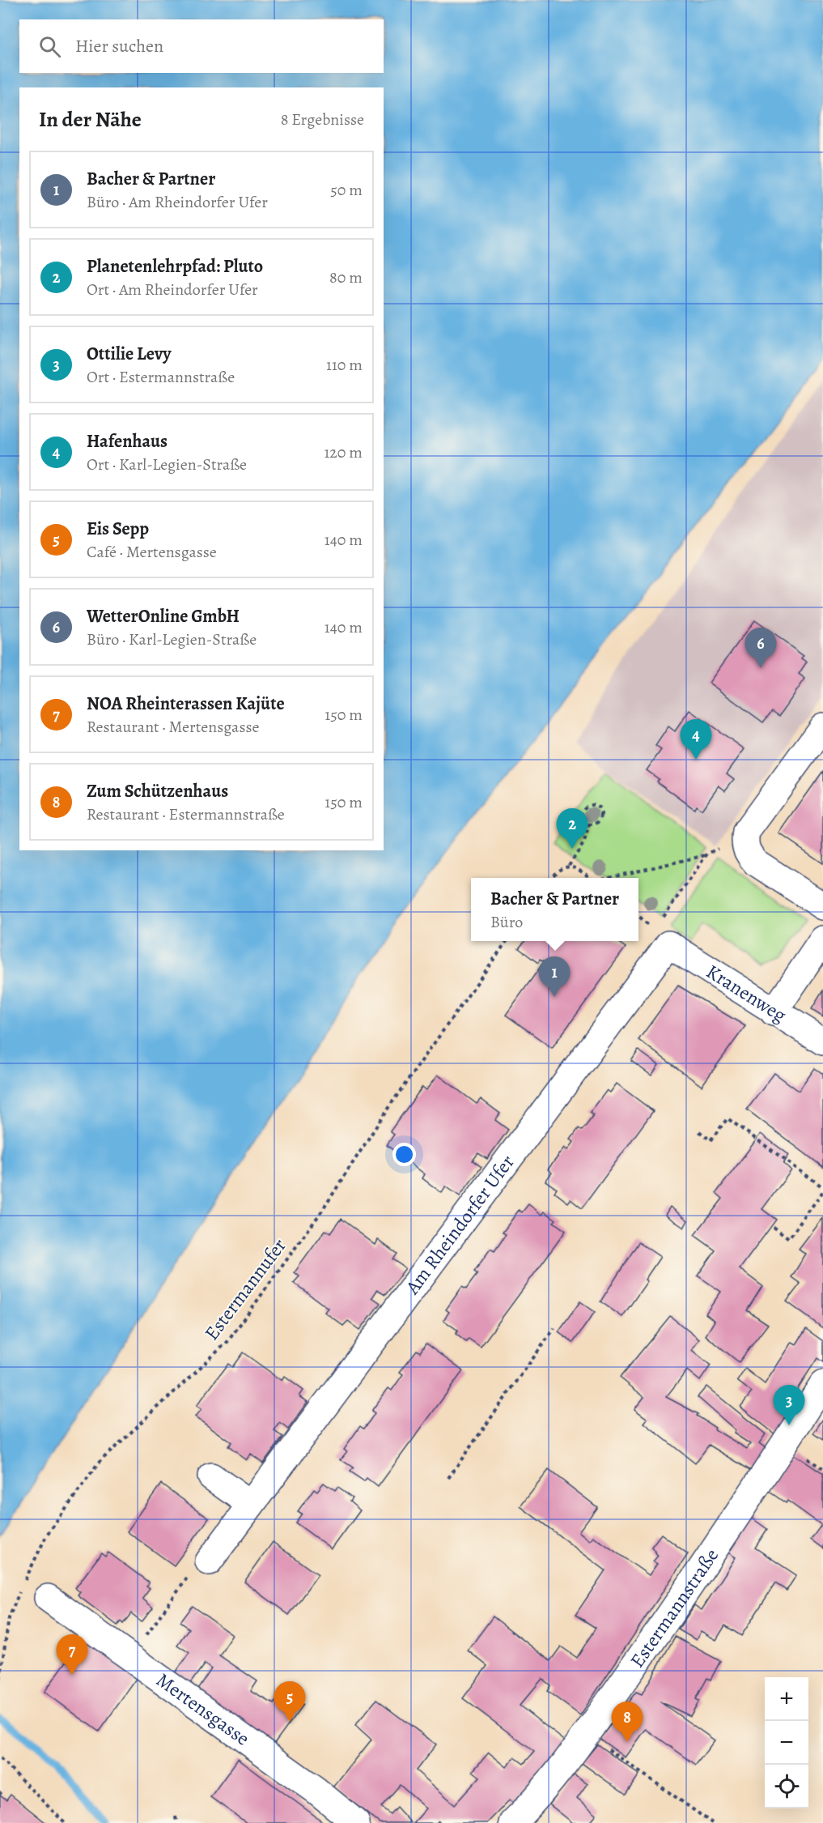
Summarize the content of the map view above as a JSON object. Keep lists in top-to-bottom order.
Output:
{
  "streets": {
    "street": [
      "Kranenweg",
      "Am Rheindorfer Ufer",
      "Estermannstraße",
      "Mertensgasse"
    ],
    "path": ["Estermannufer"]
  },
  "crossings": [
    ["Kranenweg", "Am Rheindorfer Ufer"]
  ],
  "page": {
    "search": "Hier suchen",
    "heading": ["In der Nähe", "8 Ergebnisse"],
    "list": [
      {
        "mark": "1",
        "name": "Bacher & Partner",
        "note": "Büro · Am Rheindorfer Ufer",
        "value": "50 m"
      },
      {
        "mark": "2",
        "name": "Planetenlehrpfad: Pluto",
        "note": "Ort · Am Rheindorfer Ufer",
        "value": "80 m"
      },
      {
        "mark": "3",
        "name": "Ottilie Levy",
        "note": "Ort · Estermannstraße",
        "value": "110 m"
      },
      {
        "mark": "4",
        "name": "Hafenhaus",
        "note": "Ort · Karl-Legien-Straße",
        "value": "120 m"
      },
      {
        "mark": "5",
        "name": "Eis Sepp",
        "note": "Café · Mertensgasse",
        "value": "140 m"
      },
      {
        "mark": "6",
        "name": "WetterOnline GmbH",
        "note": "Büro · Karl-Legien-Straße",
        "value": "140 m"
      },
      {
        "mark": "7",
        "name": "NOA Rheinterassen Kajüte",
        "note": "Restaurant · Mertensgasse",
        "value": "150 m"
      },
      {
        "mark": "8",
        "name": "Zum Schützenhaus",
        "note": "Restaurant · Estermannstraße",
        "value": "150 m"
      }
    ],
    "pins": [
      "6",
      "4",
      "2",
      "1",
      "3",
      "7",
      "5",
      "8"
    ],
    "popup": ["Bacher & Partner", "Büro"],
    "map_buttons": ["+", "−"]
  }
}
